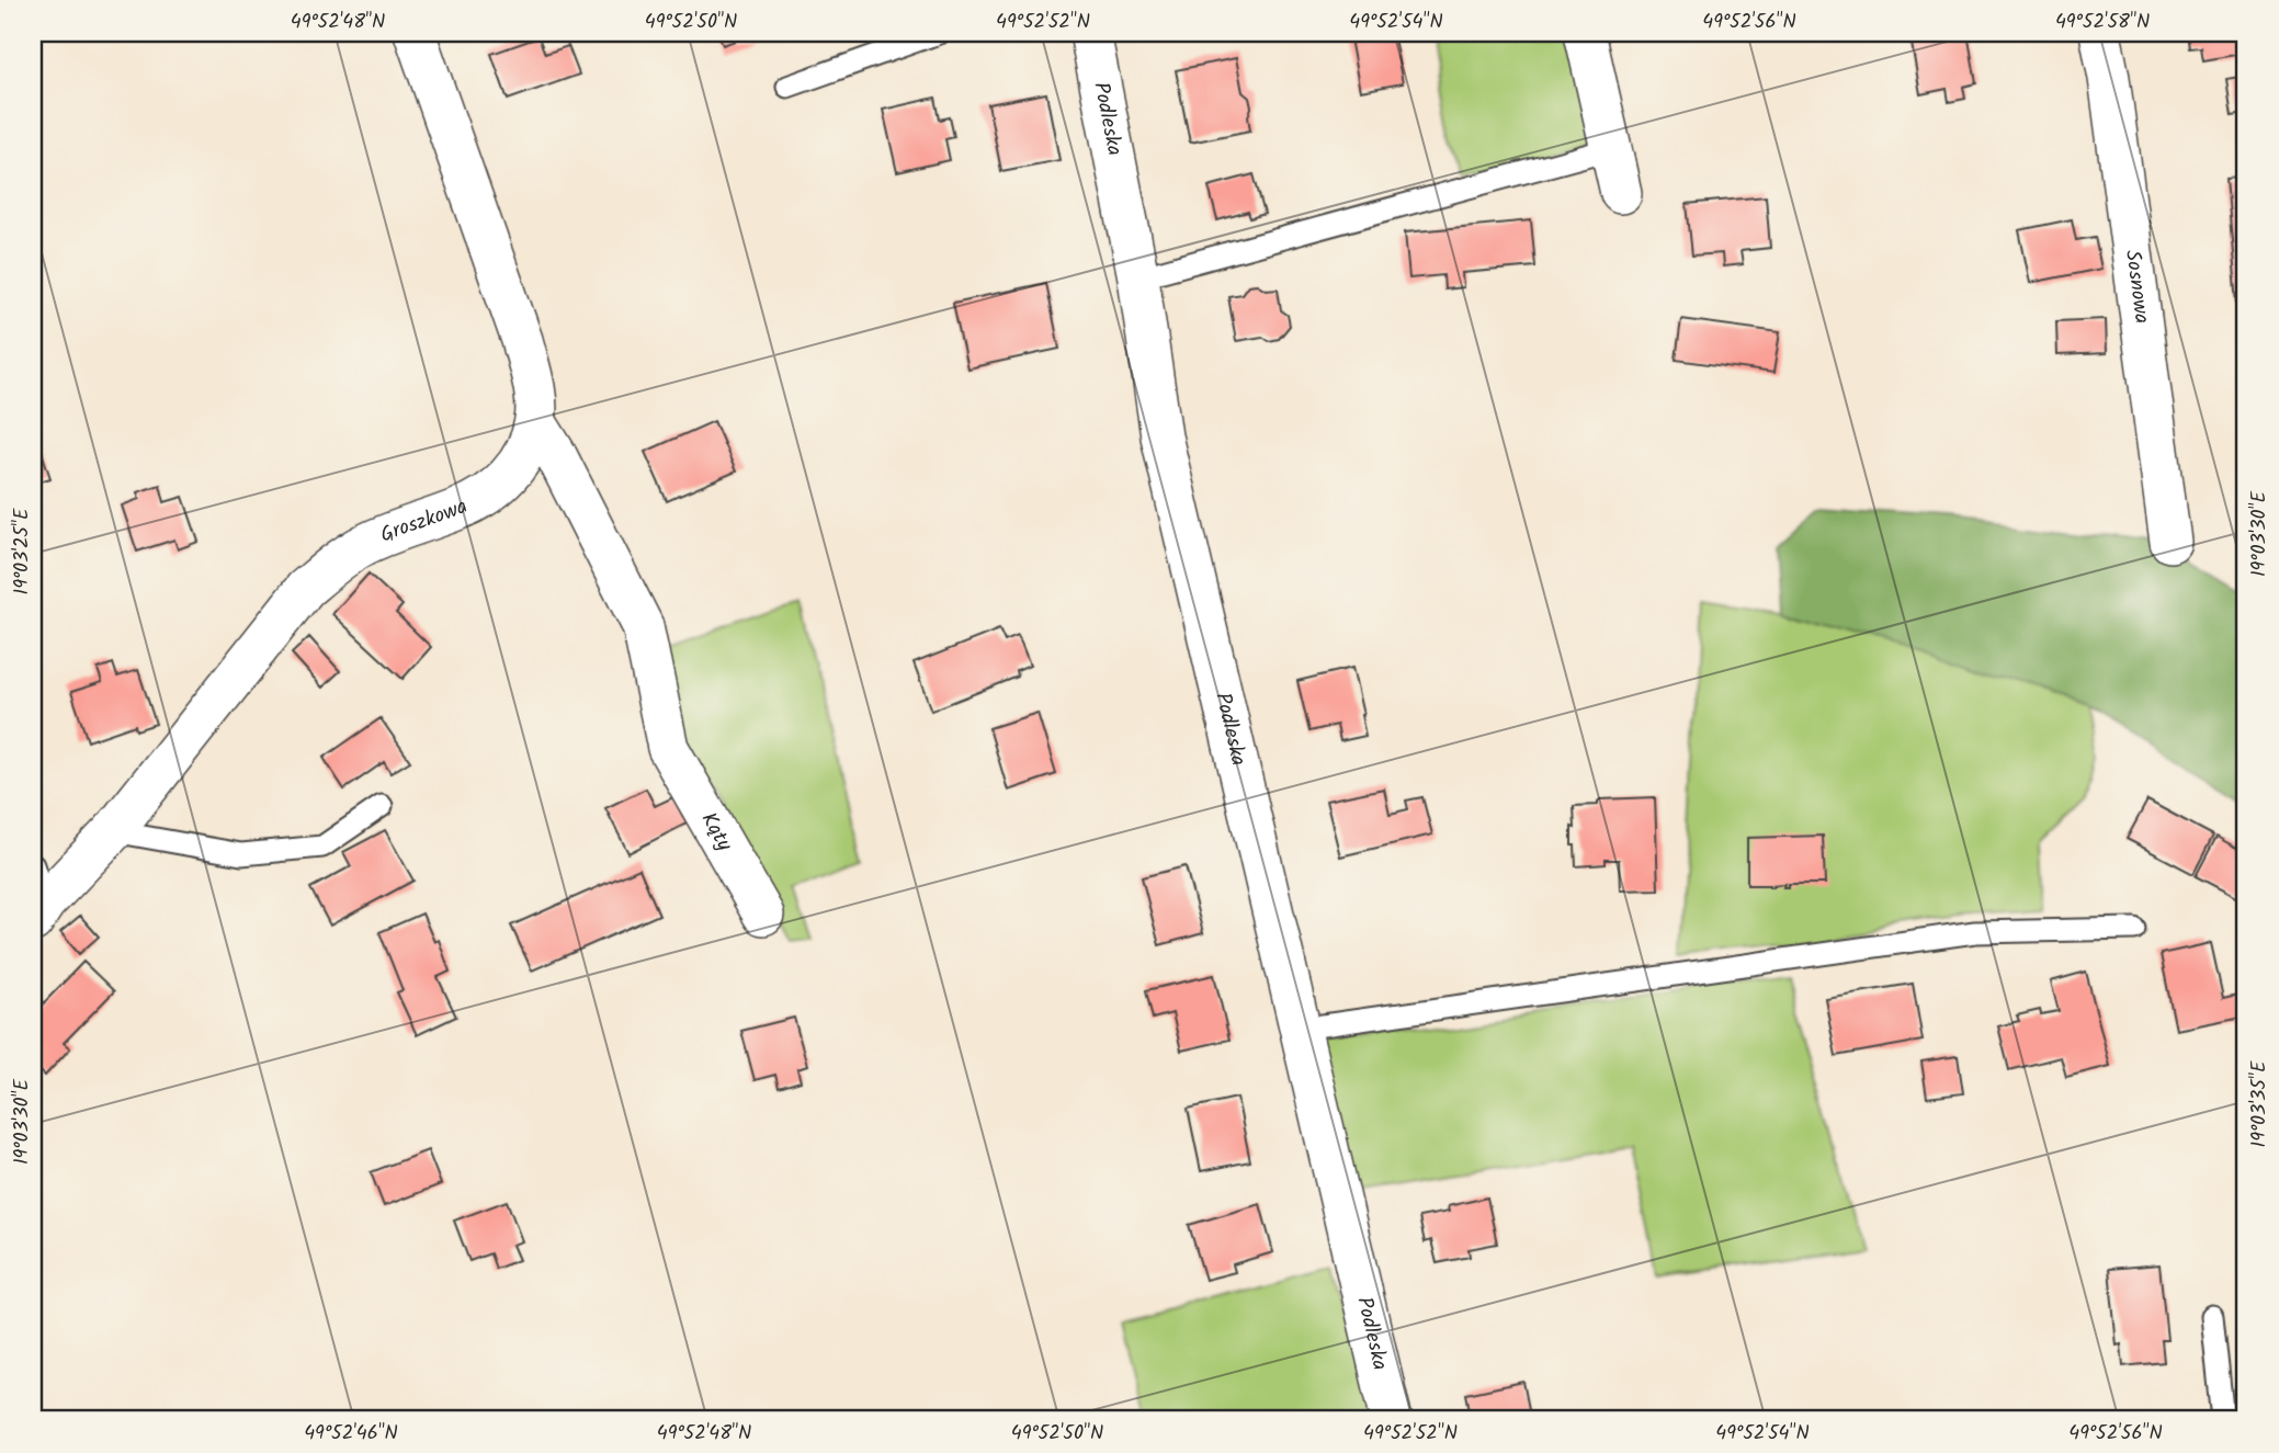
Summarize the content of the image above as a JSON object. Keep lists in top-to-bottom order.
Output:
{
  "streets": {
    "street": [
      "Podleska",
      "Sosnowa",
      "Groszkowa",
      "Kąty"
    ]
  },
  "crossings": [
    ["Groszkowa", "Kąty"]
  ],
  "coordinates": [
    "49°52'48\"N",
    "49°52'50\"N",
    "49°52'52\"N",
    "49°52'54\"N",
    "49°52'56\"N",
    "49°52'58\"N",
    "19°03'30\"E",
    "19°03'25\"E",
    "19°03'35\"E",
    "49°52'46\"N"
  ]
}
